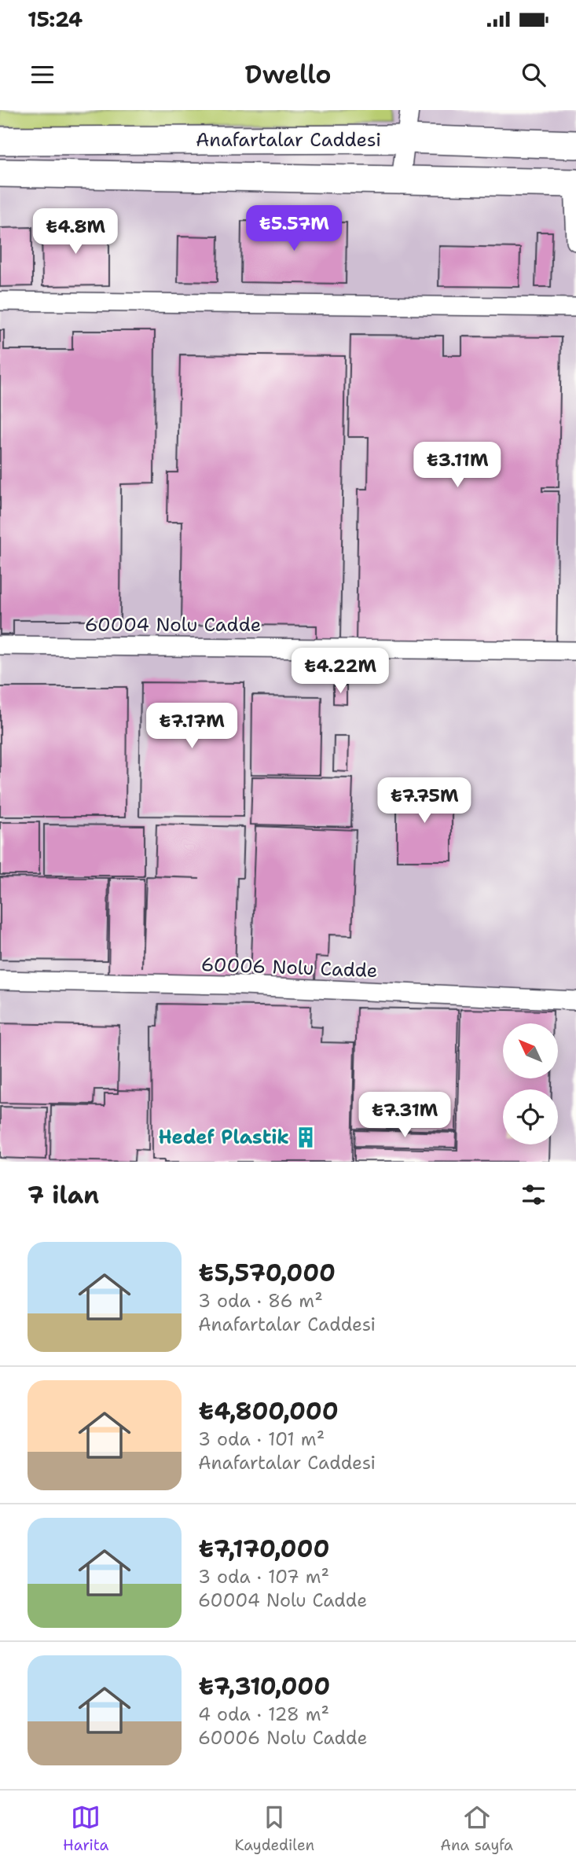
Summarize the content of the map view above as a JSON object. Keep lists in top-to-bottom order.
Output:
{
  "streets": {
    "main road": ["Anafartalar Caddesi"],
    "street": ["60004 Nolu Cadde", "60006 Nolu Cadde"]
  },
  "places": {
    "building": ["Hedef Plastik"]
  },
  "north": "top left",
  "page": {
    "status": "15:24",
    "header": "Dwello",
    "price": [
      "₺5.57M",
      "₺4.8M",
      "₺3.11M",
      "₺4.22M",
      "₺7.17M",
      "₺7.75M",
      "₺7.31M"
    ],
    "heading": "7 ilan",
    "list": [
      {
        "name": "₺5,570,000",
        "note": "3 oda · 86 m² · Anafartalar Caddesi"
      },
      {
        "name": "₺4,800,000",
        "note": "3 oda · 101 m² · Anafartalar Caddesi"
      },
      {
        "name": "₺7,170,000",
        "note": "3 oda · 107 m² · 60004 Nolu Cadde"
      },
      {
        "name": "₺7,310,000",
        "note": "4 oda · 128 m² · 60006 Nolu Cadde"
      }
    ],
    "tabs": ["Harita", "Kaydedilen", "Ana sayfa"]
  }
}
